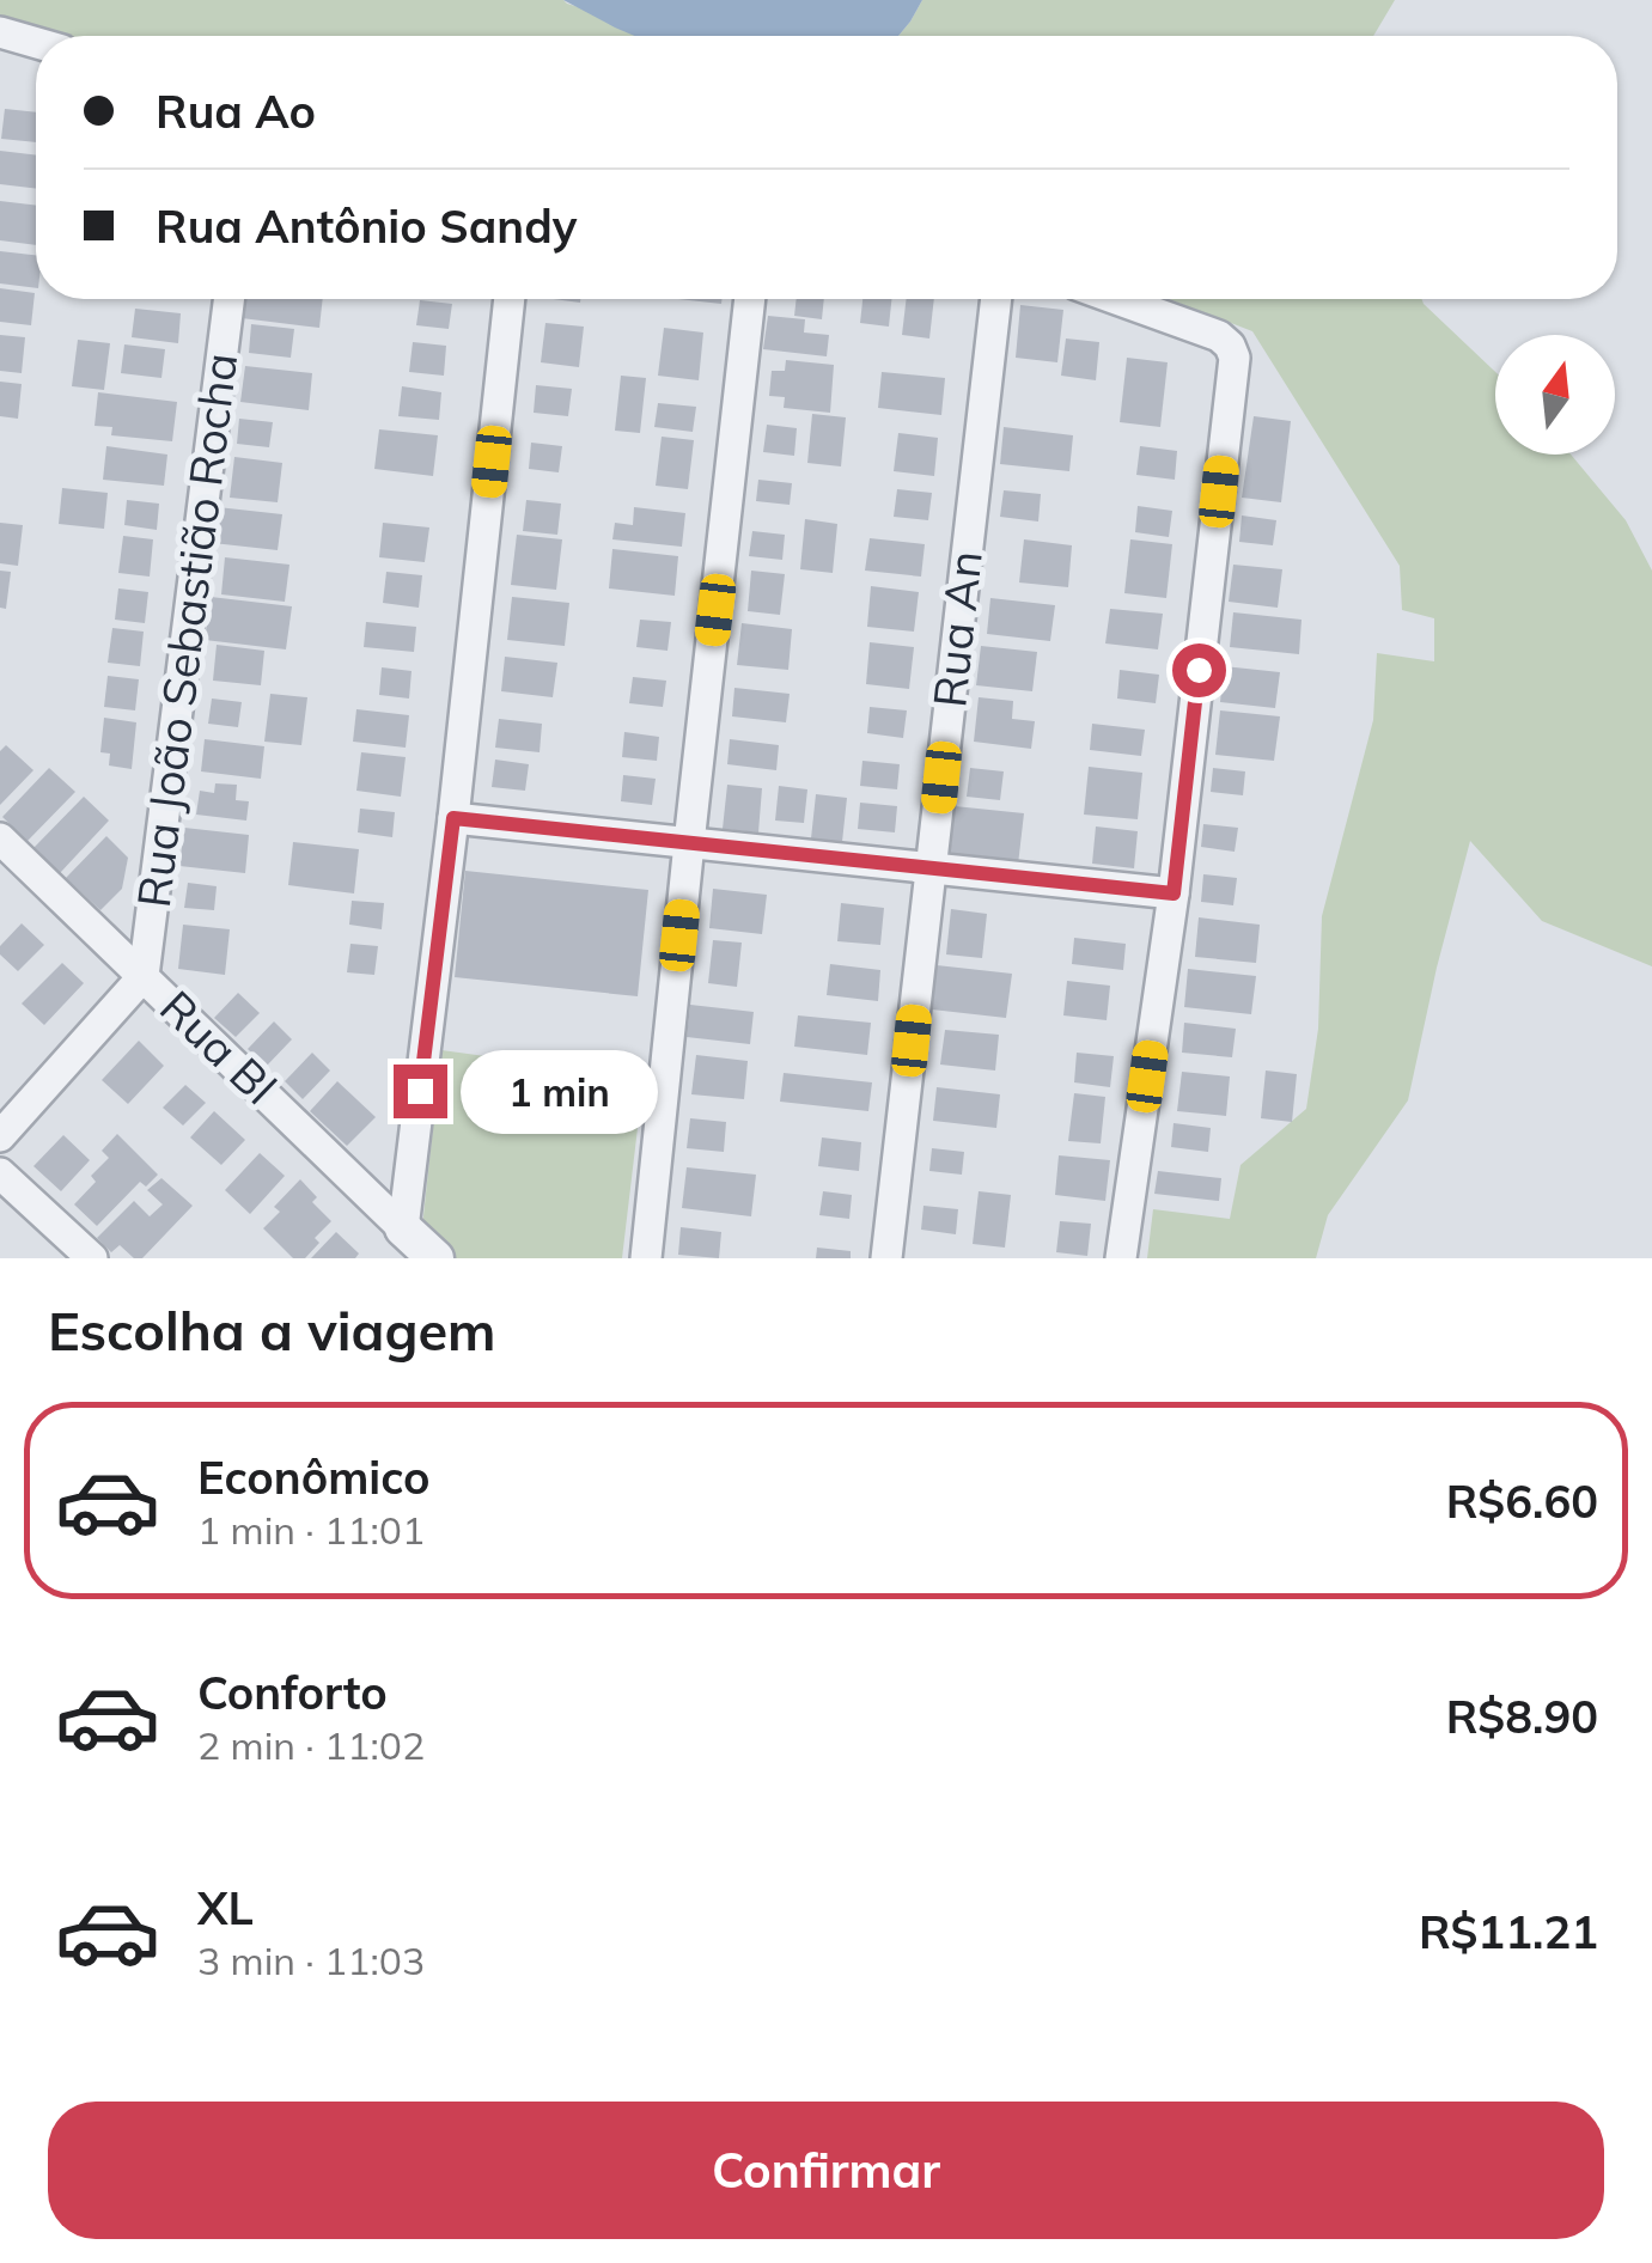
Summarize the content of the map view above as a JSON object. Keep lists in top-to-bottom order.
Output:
{
  "streets": {
    "street": ["Rua An", "Rua João Sebastião Rocha", "Rua Bl"]
  },
  "crossings": [
    ["Rua João Sebastião Rocha", "Rua Bl"]
  ],
  "north": "top",
  "page": {
    "banner": ["Rua Ao", "Rua Antônio Sandy"],
    "bubble": "1 min",
    "heading": "Escolha a viagem",
    "list": [
      {
        "name": "Econômico",
        "note": "1 min · 11:01",
        "value": "R$6.60"
      },
      {
        "name": "Conforto",
        "note": "2 min · 11:02",
        "value": "R$8.90"
      },
      {
        "name": "XL",
        "note": "3 min · 11:03",
        "value": "R$11.21"
      }
    ],
    "buttons": "Confirmar"
  }
}
